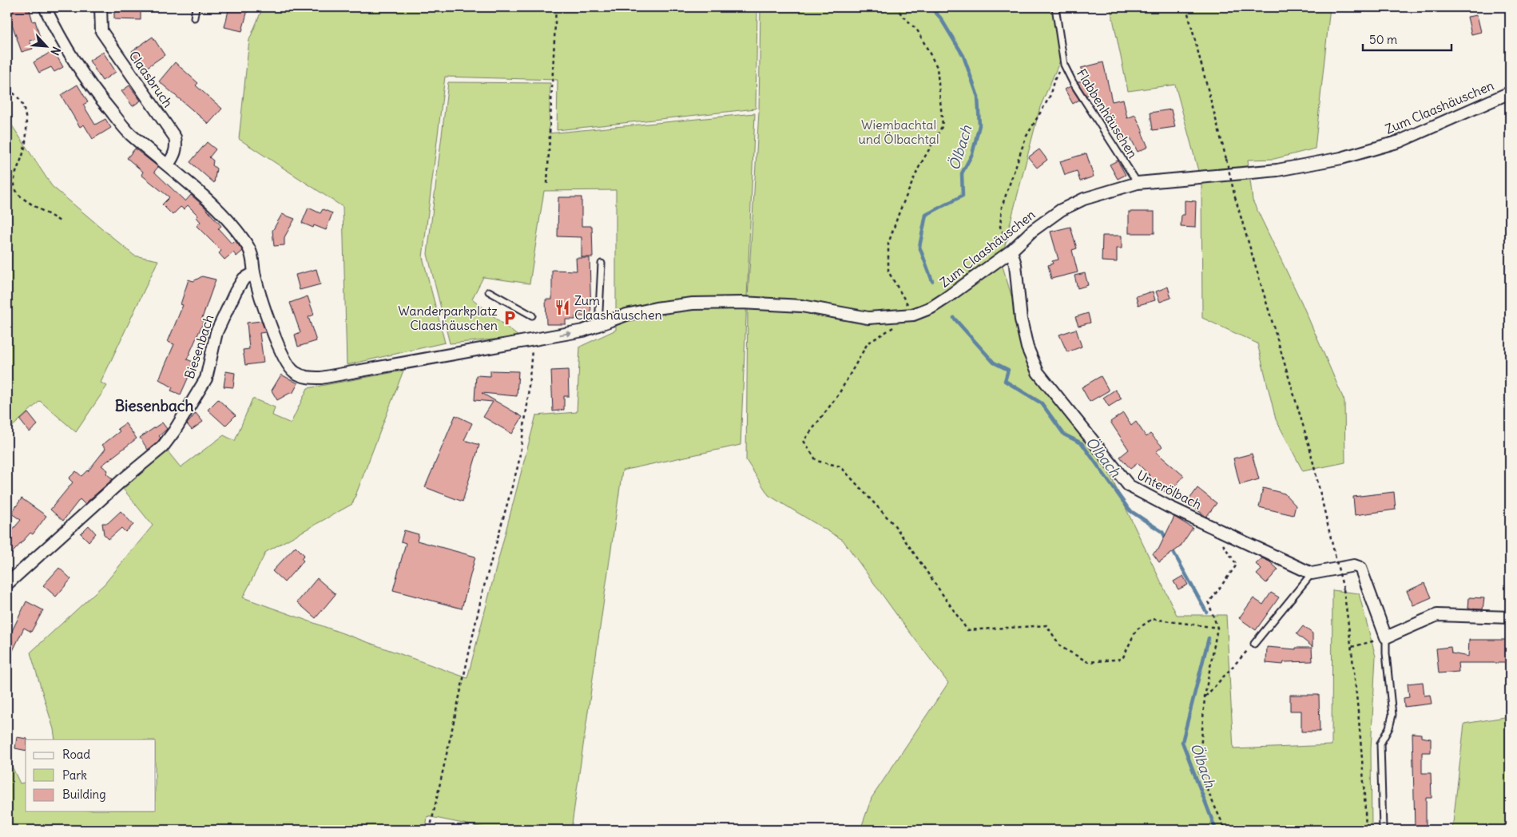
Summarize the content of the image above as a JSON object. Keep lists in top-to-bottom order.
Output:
{
  "streets": {
    "street": [
      "Claasbruch",
      "Zum Claashäuschen",
      "Biesenbach",
      "Unterölbach"
    ],
    "lane": ["Flabbenhäuschen"]
  },
  "crossings": [
    ["Zum Claashäuschen", "Flabbenhäuschen"],
    ["Zum Claashäuschen", "Biesenbach"],
    ["Zum Claashäuschen", "Unterölbach"]
  ],
  "districts": ["Biesenbach"],
  "water": ["Ölbach"],
  "parks": ["Wiembachtal und Ölbachtal"],
  "places": {
    "restaurant": ["Zum Claashäuschen"],
    "parking": ["Wanderparkplatz Claashäuschen"]
  },
  "legend": ["Road", "Park", "Building"],
  "scale_bar": "50 m",
  "north": "bottom right"
}
